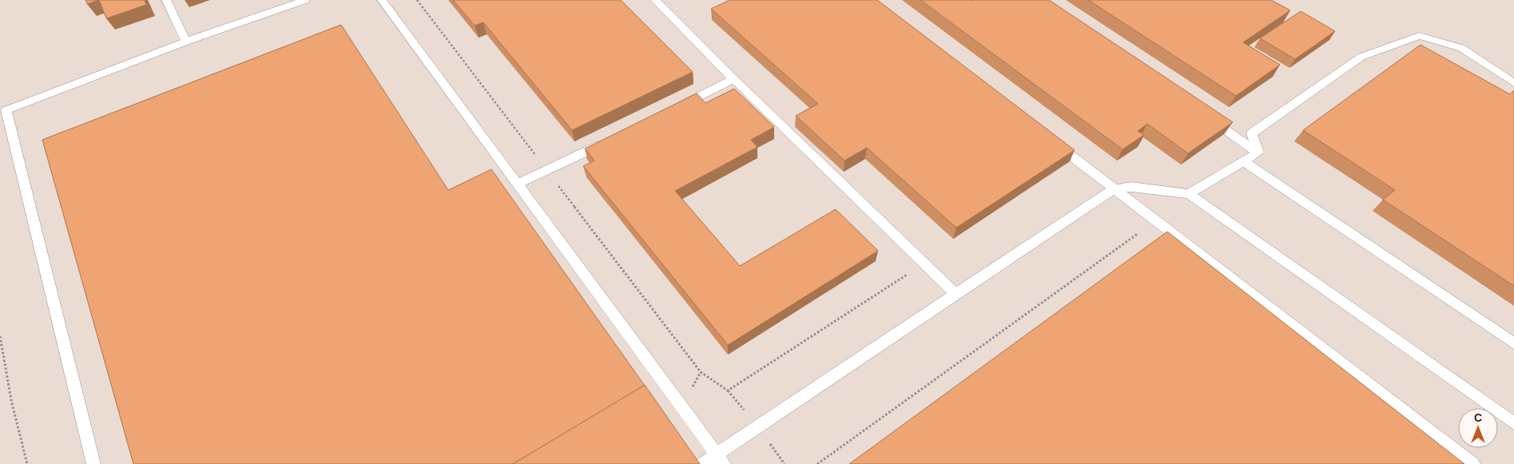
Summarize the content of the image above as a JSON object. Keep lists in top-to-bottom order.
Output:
{
  "north": "top"
}
